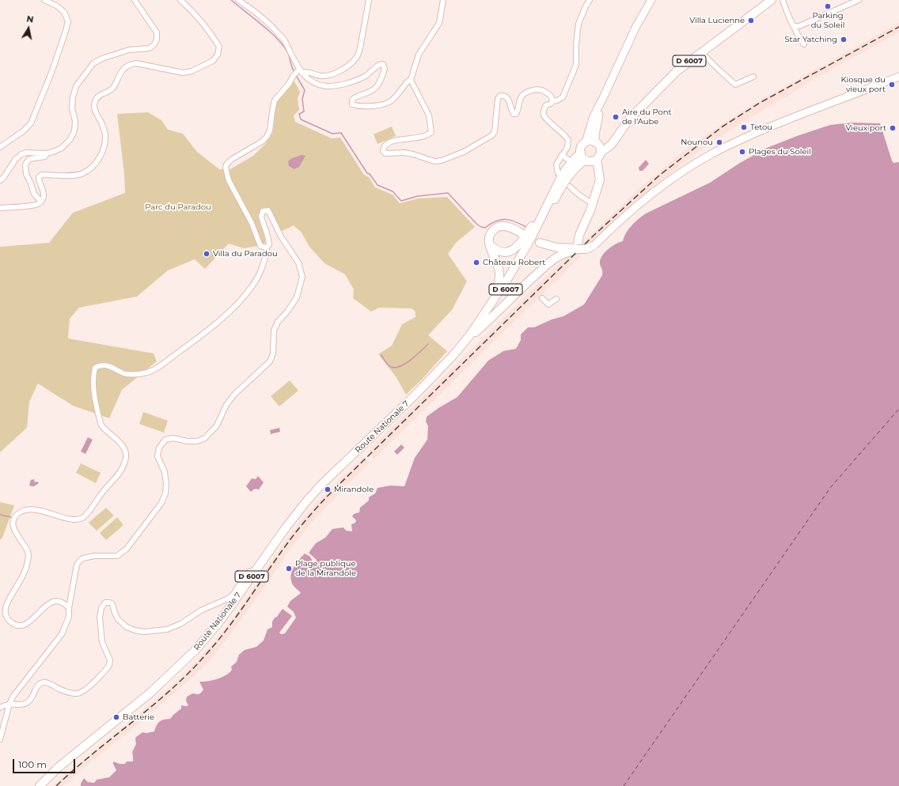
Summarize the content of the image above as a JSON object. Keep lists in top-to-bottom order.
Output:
{
  "streets": {
    "main road": ["D 6007", "Route Nationale 7"]
  },
  "crossings": [
    ["D 6007", "Route Nationale 7"]
  ],
  "parks": ["Parc du Paradou"],
  "places": [
    "Parking du Soleil",
    "Villa Lucienne",
    "Star Yatching",
    "Kiosque du vieux port",
    "Aire du Pont de l'Aube",
    "Tetou",
    "Vieux port",
    "Nounou",
    "Plages du Soleil",
    "Villa du Paradou",
    "Château Robert",
    "Mirandole",
    "Plage publique de la Mirandole",
    "Batterie"
  ],
  "scale_bar": "100 m",
  "north": "top"
}
